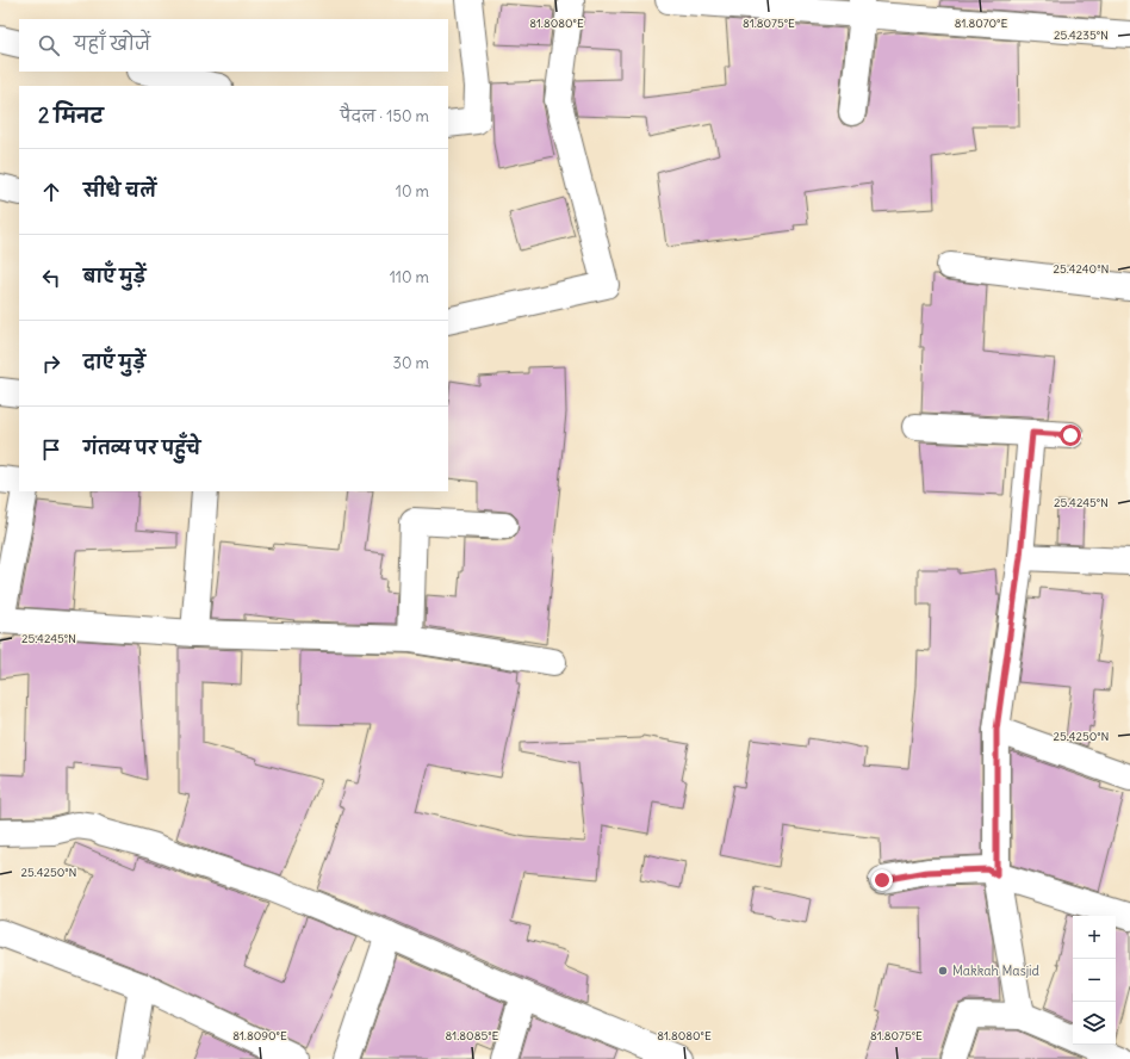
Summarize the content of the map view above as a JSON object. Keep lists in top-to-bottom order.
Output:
{
  "places": ["Makkah Masjid"],
  "page": {
    "search": "यहाँ खोजें",
    "heading": ["2 मिनट", "पैदल · 150 m"],
    "list": [
      ["सीधे चलें", "10 m"],
      ["बाएँ मुड़ें", "110 m"],
      ["दाएँ मुड़ें", "30 m"],
      "गंतव्य पर पहुँचे"
    ],
    "map_buttons": ["+", "−"]
  },
  "coordinates": [
    "81.8080°E",
    "81.8075°E",
    "81.8070°E",
    "25.4235°N",
    "25.4240°N",
    "25.4245°N",
    "25.4250°N",
    "81.8090°E",
    "81.8085°E"
  ]
}
